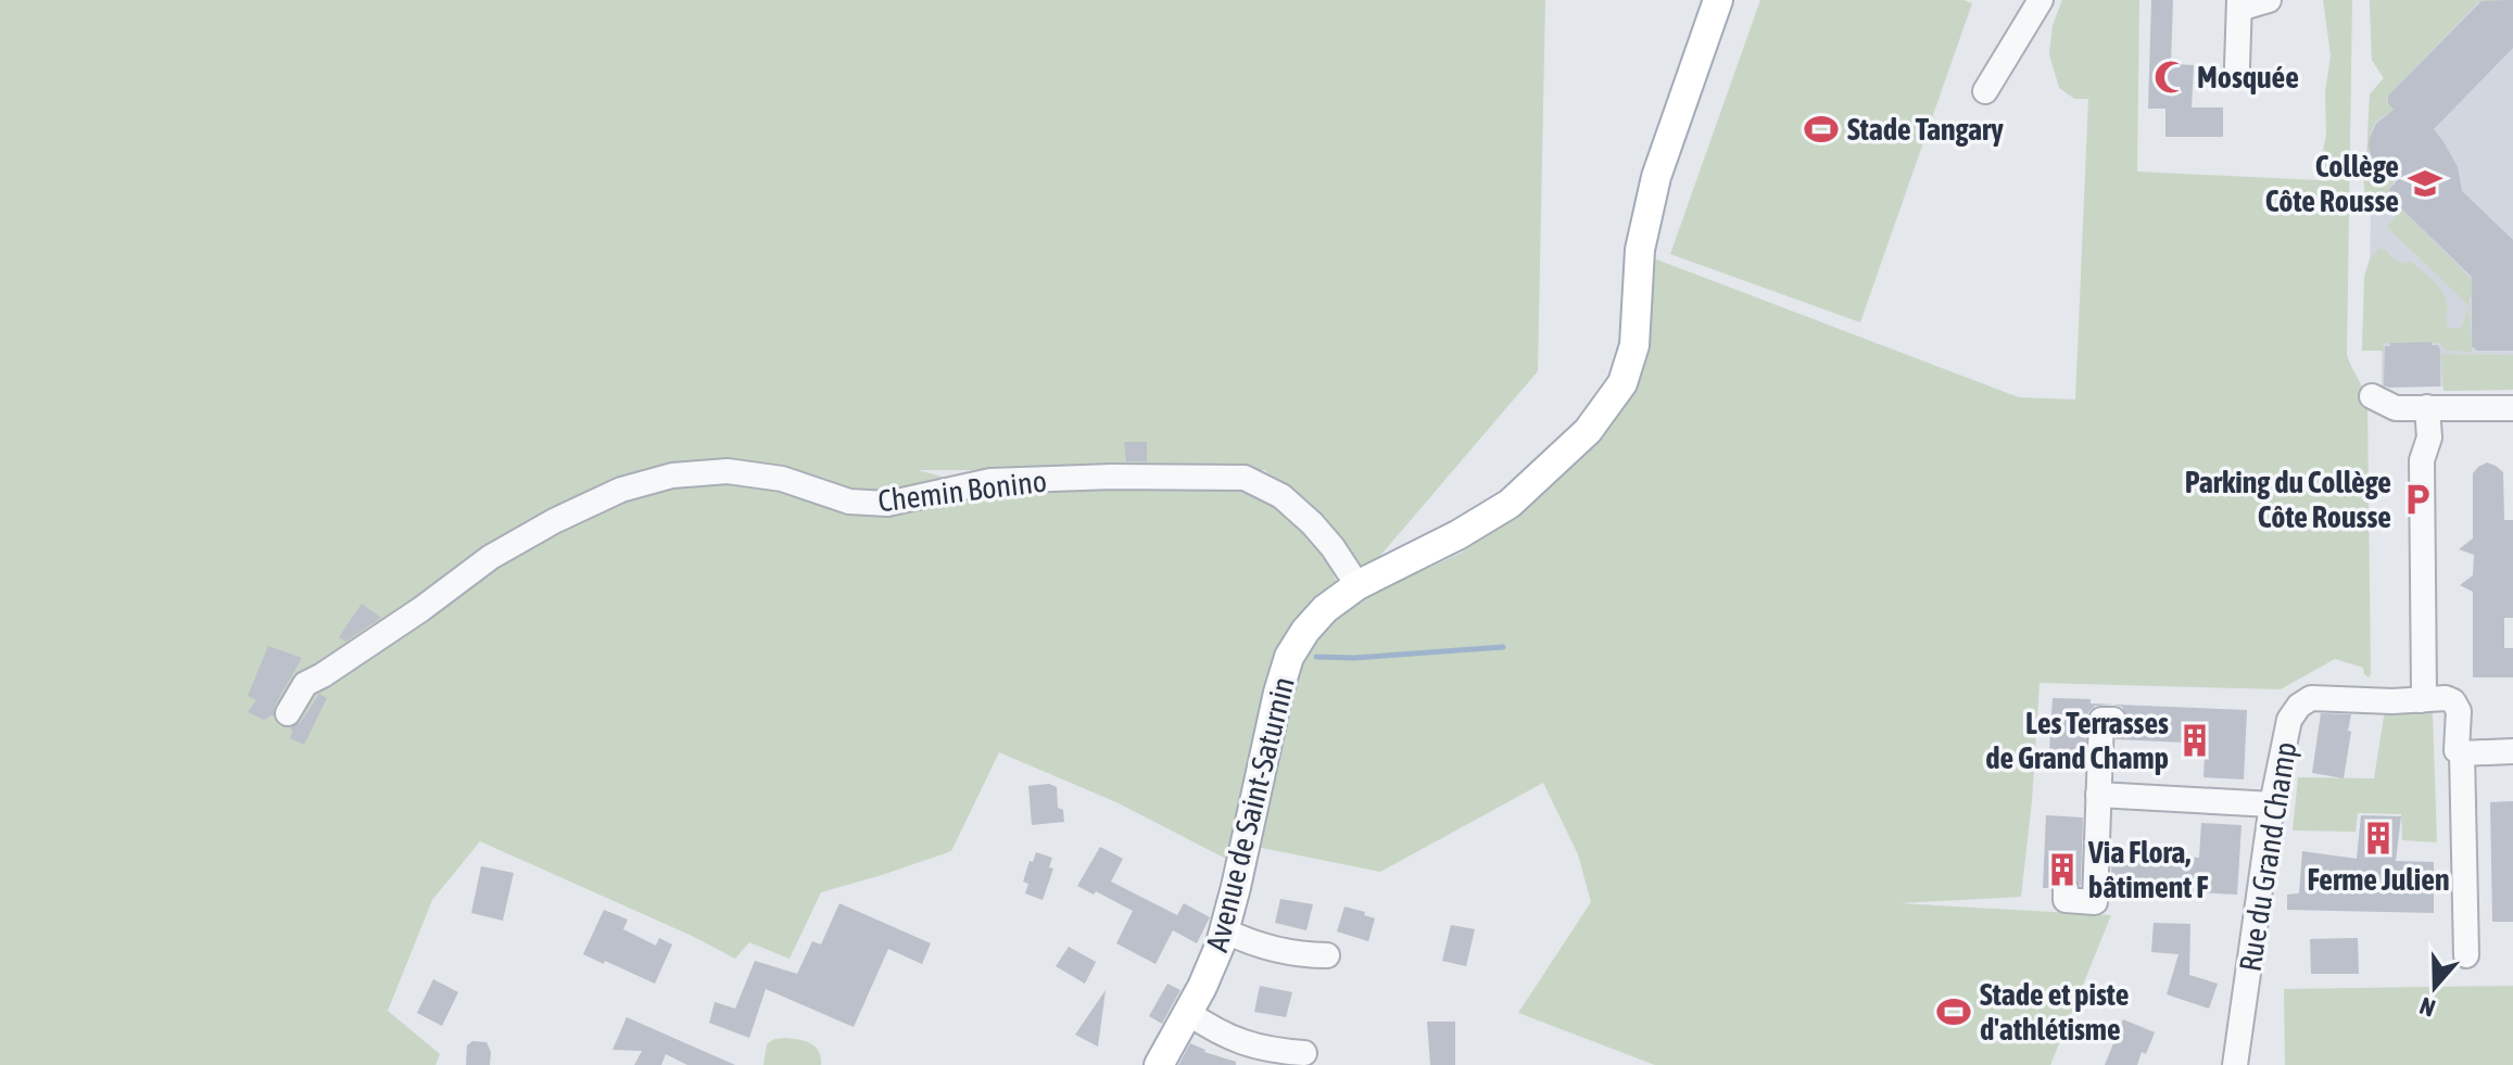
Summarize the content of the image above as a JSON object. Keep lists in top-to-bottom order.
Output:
{
  "streets": {
    "main road": ["Avenue de Saint-Saturnin"],
    "street": ["Chemin Bonino", "Rue du Grand Champ"]
  },
  "crossings": [
    ["Chemin Bonino", "Avenue de Saint-Saturnin"]
  ],
  "places": {
    "mosque": ["Mosquée"],
    "sports": ["Stade Tangary", "Stade et piste d'athlétisme"],
    "school or university": ["Collège Côte Rousse"],
    "parking": ["Parking du Collège Côte Rousse"],
    "building": ["Les Terrasses de Grand Champ", "Ferme Julien", "Via Flora, bâtiment F"]
  },
  "north": "bottom"
}
